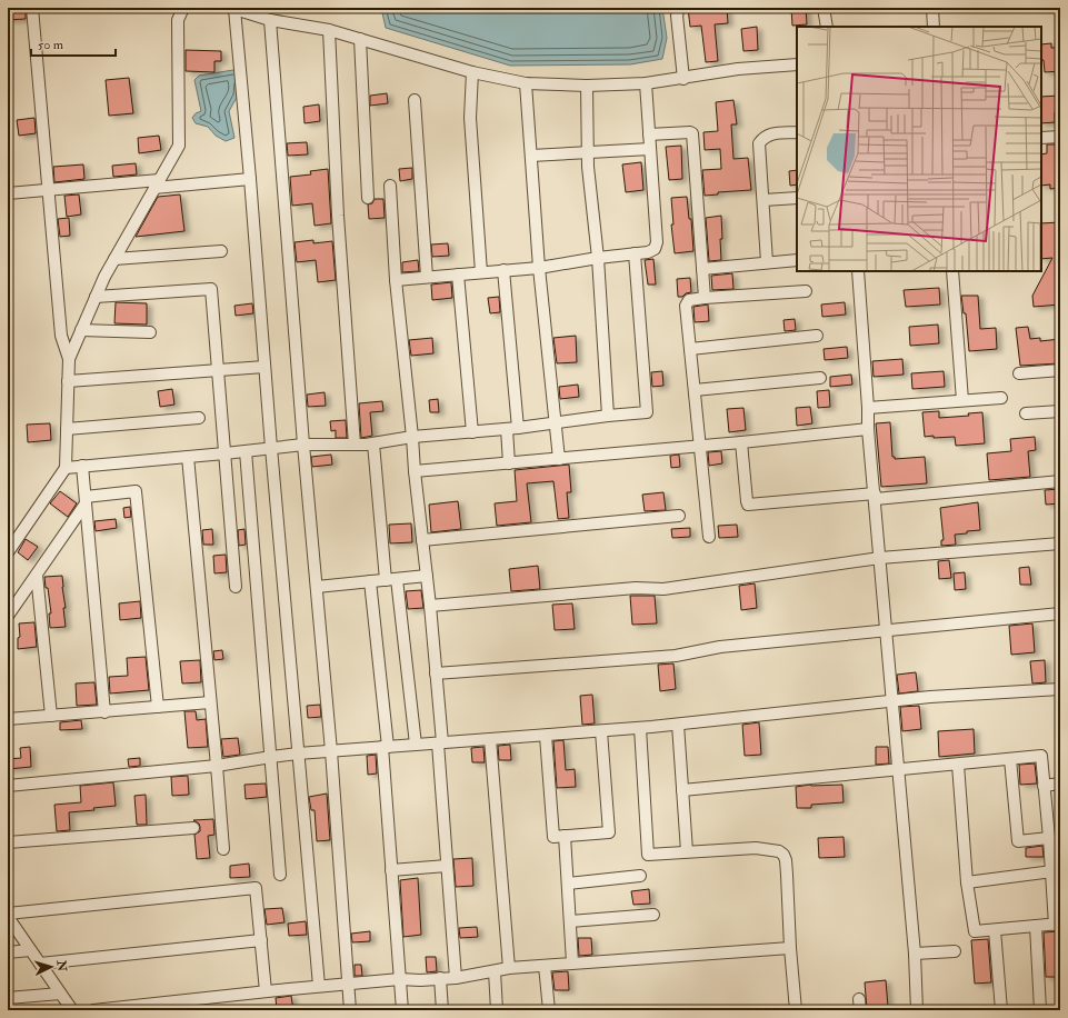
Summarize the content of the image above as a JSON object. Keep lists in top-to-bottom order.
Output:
{
  "scale_bar": "50 m",
  "north": "right"
}
